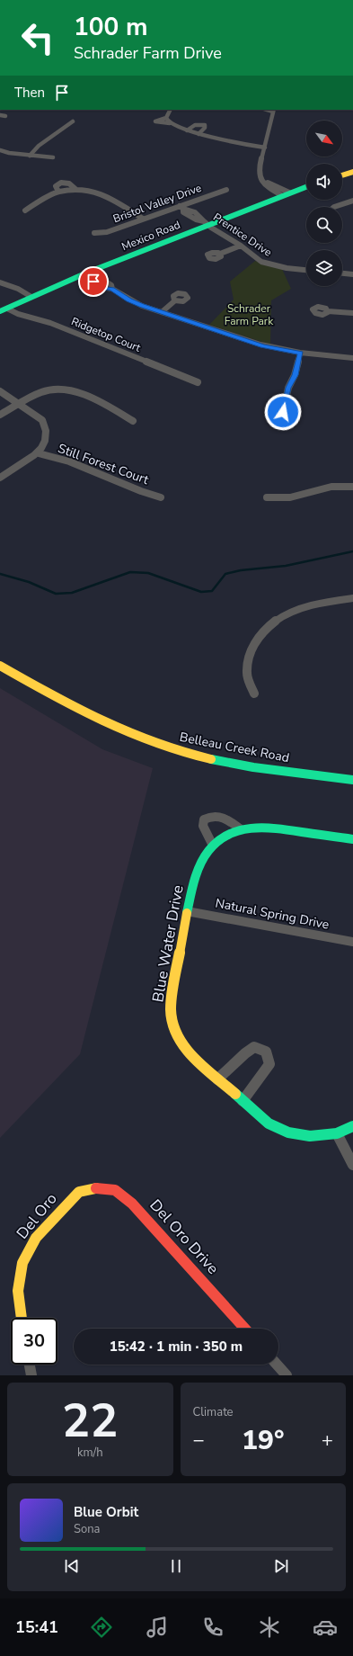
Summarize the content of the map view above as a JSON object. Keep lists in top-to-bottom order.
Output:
{
  "streets": {
    "main road": [
      "Mexico Road",
      "Belleau Creek Road",
      "Blue Water Drive",
      "Del Oro",
      "Del Oro Drive"
    ],
    "street": [
      "Bristol Valley Drive",
      "Prentice Drive",
      "Ridgetop Court",
      "Still Forest Court",
      "Natural Spring Drive"
    ]
  },
  "crossings": [
    ["Bristol Valley Drive", "Prentice Drive"],
    ["Prentice Drive", "Mexico Road"],
    ["Mexico Road", "Ridgetop Court"],
    ["Natural Spring Drive", "Blue Water Drive"],
    ["Del Oro", "Del Oro Drive"]
  ],
  "parks": ["Schrader Farm Park"],
  "north": "bottom right",
  "page": {
    "turn": ["100 m", "Schrader Farm Drive"],
    "then": "Then",
    "limit": "30",
    "trip": "15:42 · 1 min · 350 m",
    "tile": [
      ["22", "km/h"],
      "Climate"
    ],
    "heat": ["−", "19°", "+"],
    "song": ["Blue Orbit", "Sona"],
    "tabs": "15:41"
  }
}
